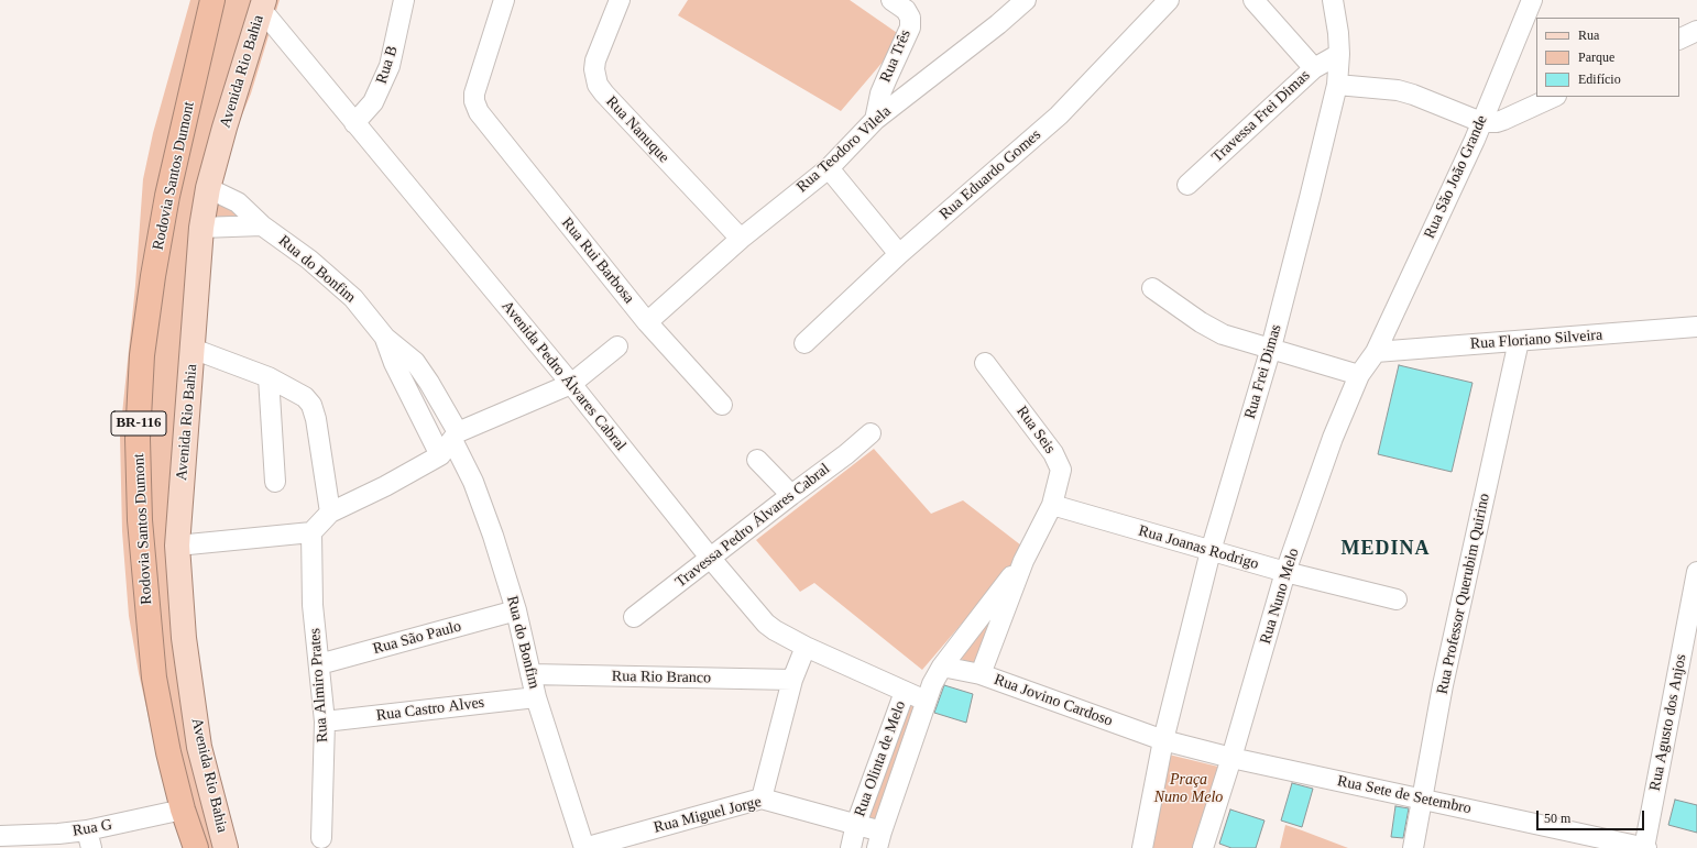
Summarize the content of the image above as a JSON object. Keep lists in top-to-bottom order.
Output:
{
  "streets": {
    "highway": ["Rodovia Santos Dumont", "BR-116"],
    "main road": ["Avenida Rio Bahia"],
    "street": [
      "Rua Três",
      "Rua B",
      "Travessa Frei Dimas",
      "Rua Nanuque",
      "Rua Teodoro Vilela",
      "Rua Eduardo Gomes",
      "Rua São João Grande",
      "Rua Rui Barbosa",
      "Rua do Bonfim",
      "Rua Floriano Silveira",
      "Rua Frei Dimas",
      "Avenida Pedro Álvares Cabral",
      "Rua Seis",
      "Travessa Pedro Álvares Cabral",
      "Rua Joanas Rodrigo",
      "Rua Professor Querubim Quirino",
      "Rua Nuno Melo",
      "Rua São Paulo",
      "Rua Rio Branco",
      "Rua Almiro Prates",
      "Rua Jovino Cardoso",
      "Rua Castro Alves",
      "Rua Agusto dos Anjos",
      "Rua Olinta de Melo",
      "Rua Sete de Setembro",
      "Rua Miguel Jorge",
      "Rua G"
    ]
  },
  "crossings": [
    ["Rua Três", "Rua Teodoro Vilela"],
    ["Rua B", "Avenida Pedro Álvares Cabral"],
    ["Avenida Rio Bahia", "Rua do Bonfim"],
    ["Avenida Rio Bahia", "Avenida Pedro Álvares Cabral"],
    ["Travessa Frei Dimas", "Rua Frei Dimas"],
    ["Rua Nanuque", "Rua Teodoro Vilela"],
    ["Rua Teodoro Vilela", "Rua Rui Barbosa"],
    ["Rodovia Santos Dumont", "Rua G"],
    ["Rua São João Grande", "Rua Floriano Silveira"],
    ["Rua São João Grande", "Rua Nuno Melo"],
    ["Rua do Bonfim", "Rua São Paulo"],
    ["Rua do Bonfim", "Rua Rio Branco"],
    ["Rua do Bonfim", "Rua Castro Alves"],
    ["Rua do Bonfim", "Rua Miguel Jorge"],
    ["Rua Floriano Silveira", "Rua Professor Querubim Quirino"],
    ["Rua Floriano Silveira", "Rua Nuno Melo"],
    ["Rua Frei Dimas", "Rua Joanas Rodrigo"],
    ["Rua Frei Dimas", "Rua Jovino Cardoso"],
    ["Rua Frei Dimas", "Rua Sete de Setembro"],
    ["Avenida Pedro Álvares Cabral", "Travessa Pedro Álvares Cabral"],
    ["Avenida Pedro Álvares Cabral", "Rua Olinta de Melo"],
    ["Rua Seis", "Rua Joanas Rodrigo"],
    ["Rua Seis", "Rua Olinta de Melo"],
    ["Rua Joanas Rodrigo", "Rua Nuno Melo"],
    ["Rua Joanas Rodrigo", "Rua Olinta de Melo"],
    ["Rua Professor Querubim Quirino", "Rua Sete de Setembro"],
    ["Rua Nuno Melo", "Rua Sete de Setembro"],
    ["Rua São Paulo", "Rua Almiro Prates"],
    ["Rua Almiro Prates", "Rua Castro Alves"],
    ["Rua Jovino Cardoso", "Rua Olinta de Melo"],
    ["Rua Jovino Cardoso", "Rua Sete de Setembro"],
    ["Rua Agusto dos Anjos", "Rua Sete de Setembro"],
    ["Rua Olinta de Melo", "Rua Miguel Jorge"]
  ],
  "districts": ["MEDINA"],
  "parks": ["Praça Nuno Melo"],
  "legend": ["Rua", "Parque", "Edifício"],
  "scale_bar": "50 m"
}
